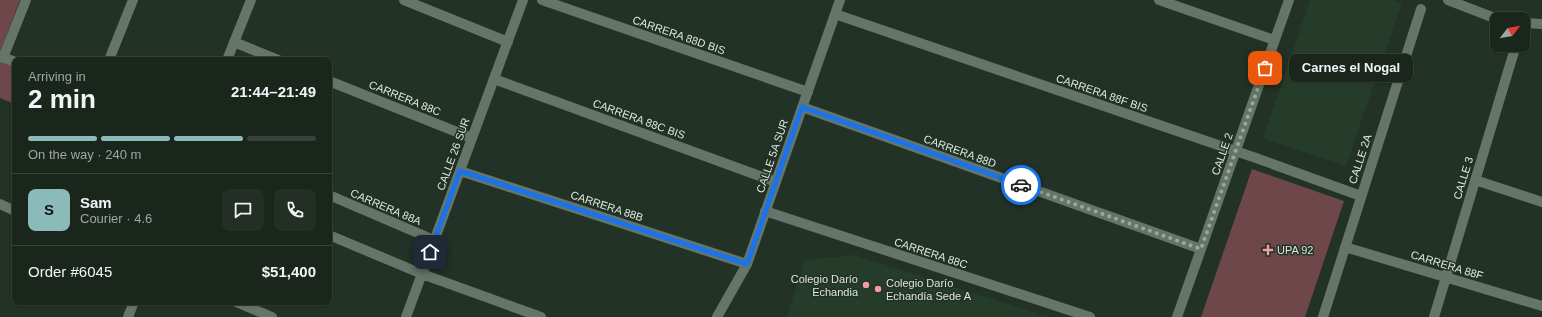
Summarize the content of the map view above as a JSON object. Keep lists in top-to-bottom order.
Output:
{
  "streets": {
    "street": [
      "CARRERA 88D BIS",
      "CARRERA 88F BIS",
      "CARRERA 88C",
      "CARRERA 88C BIS",
      "CARRERA 88D",
      "CALLE 26 SUR",
      "CALLE 2",
      "CALLE 5A SUR",
      "CALLE 2A",
      "CALLE 3",
      "CARRERA 88B",
      "CARRERA 88A",
      "CARRERA 88F"
    ]
  },
  "crossings": [
    ["CARRERA 88D BIS", "CALLE 5A SUR"],
    ["CARRERA 88F BIS", "CALLE 2"],
    ["CARRERA 88F BIS", "CALLE 5A SUR"],
    ["CARRERA 88F BIS", "CALLE 2A"],
    ["CARRERA 88C", "CALLE 26 SUR"],
    ["CARRERA 88C", "CALLE 5A SUR"],
    ["CARRERA 88C BIS", "CALLE 26 SUR"],
    ["CARRERA 88C BIS", "CALLE 5A SUR"],
    ["CARRERA 88D", "CALLE 2"],
    ["CARRERA 88D", "CALLE 5A SUR"],
    ["CALLE 26 SUR", "CARRERA 88B"],
    ["CALLE 26 SUR", "CARRERA 88A"],
    ["CALLE 5A SUR", "CARRERA 88B"],
    ["CALLE 2A", "CARRERA 88F"],
    ["CALLE 3", "CARRERA 88F"]
  ],
  "places": {
    "other": ["Carnes el Nogal", "Colegio Darío Echandia", "Colegio Darío Echandía Sede A"],
    "health": ["UPA 92"]
  },
  "north": "top right",
  "page": {
    "bubble": "Carnes el Nogal",
    "heading": ["2 min", "Arriving in", "21:44–21:49"],
    "panel": [
      "Sam",
      "Courier · 4.6",
      "Order #6045",
      "$51,400"
    ],
    "bar": "On the way · 240 m",
    "round": "S"
  }
}
